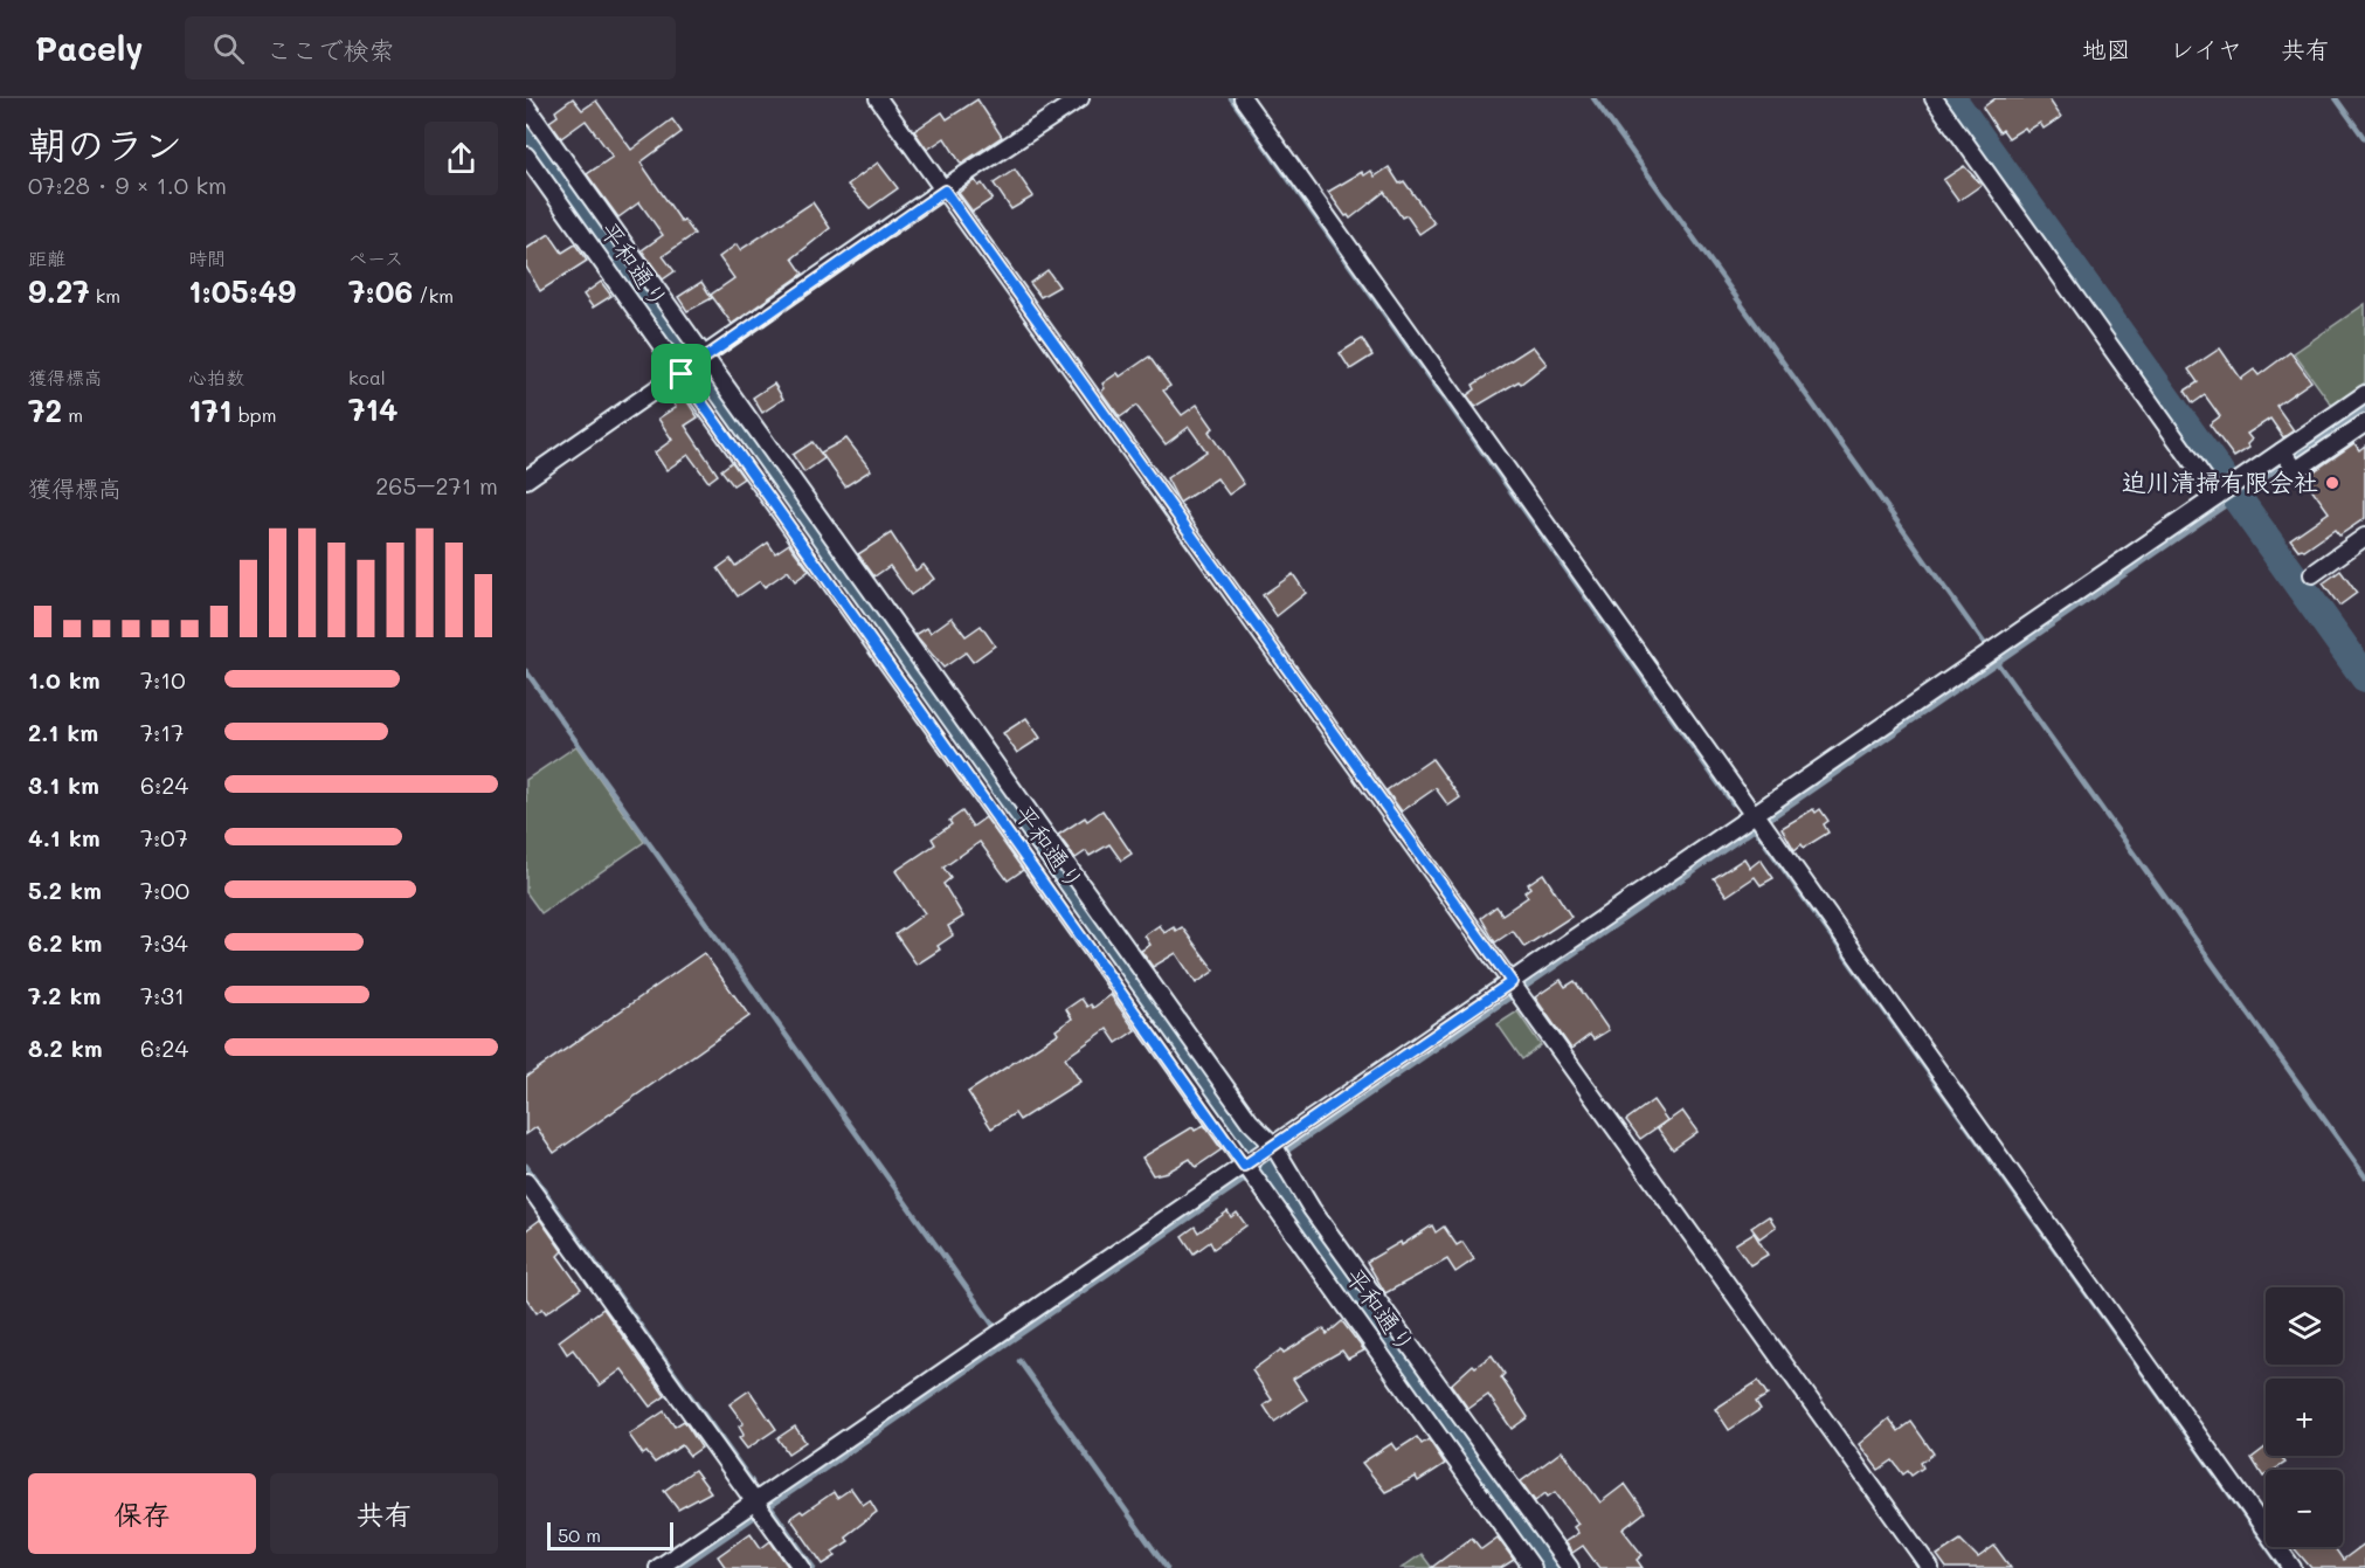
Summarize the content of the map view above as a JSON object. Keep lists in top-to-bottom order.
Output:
{
  "streets": {
    "street": ["平和通り"]
  },
  "places": ["迫川清掃有限会社"],
  "scale_bar": "50 m",
  "page": {
    "header": "Pacely",
    "search": "ここで検索",
    "nav": ["地図", "レイヤ", "共有"],
    "heading": ["朝のラン", "07:28 · 9 × 1.0 km"],
    "stats": [
      ["距離", "9.27 km"],
      ["時間", "1:05:49"],
      ["ペース", "7:06 /km"],
      ["獲得標高", "72 m"],
      ["心拍数", "171 bpm"],
      ["kcal", "714"]
    ],
    "chart": ["獲得標高", "265–271 m"],
    "list": [
      {
        "name": "1.0 km",
        "note": "7:10"
      },
      {
        "name": "2.1 km",
        "note": "7:17"
      },
      {
        "name": "3.1 km",
        "note": "6:24"
      },
      {
        "name": "4.1 km",
        "note": "7:07"
      },
      {
        "name": "5.2 km",
        "note": "7:00"
      },
      {
        "name": "6.2 km",
        "note": "7:34"
      },
      {
        "name": "7.2 km",
        "note": "7:31"
      },
      {
        "name": "8.2 km",
        "note": "6:24"
      }
    ],
    "map_buttons": ["+", "−"],
    "buttons": ["保存", "共有"],
    "scale": "50 m"
  }
}
